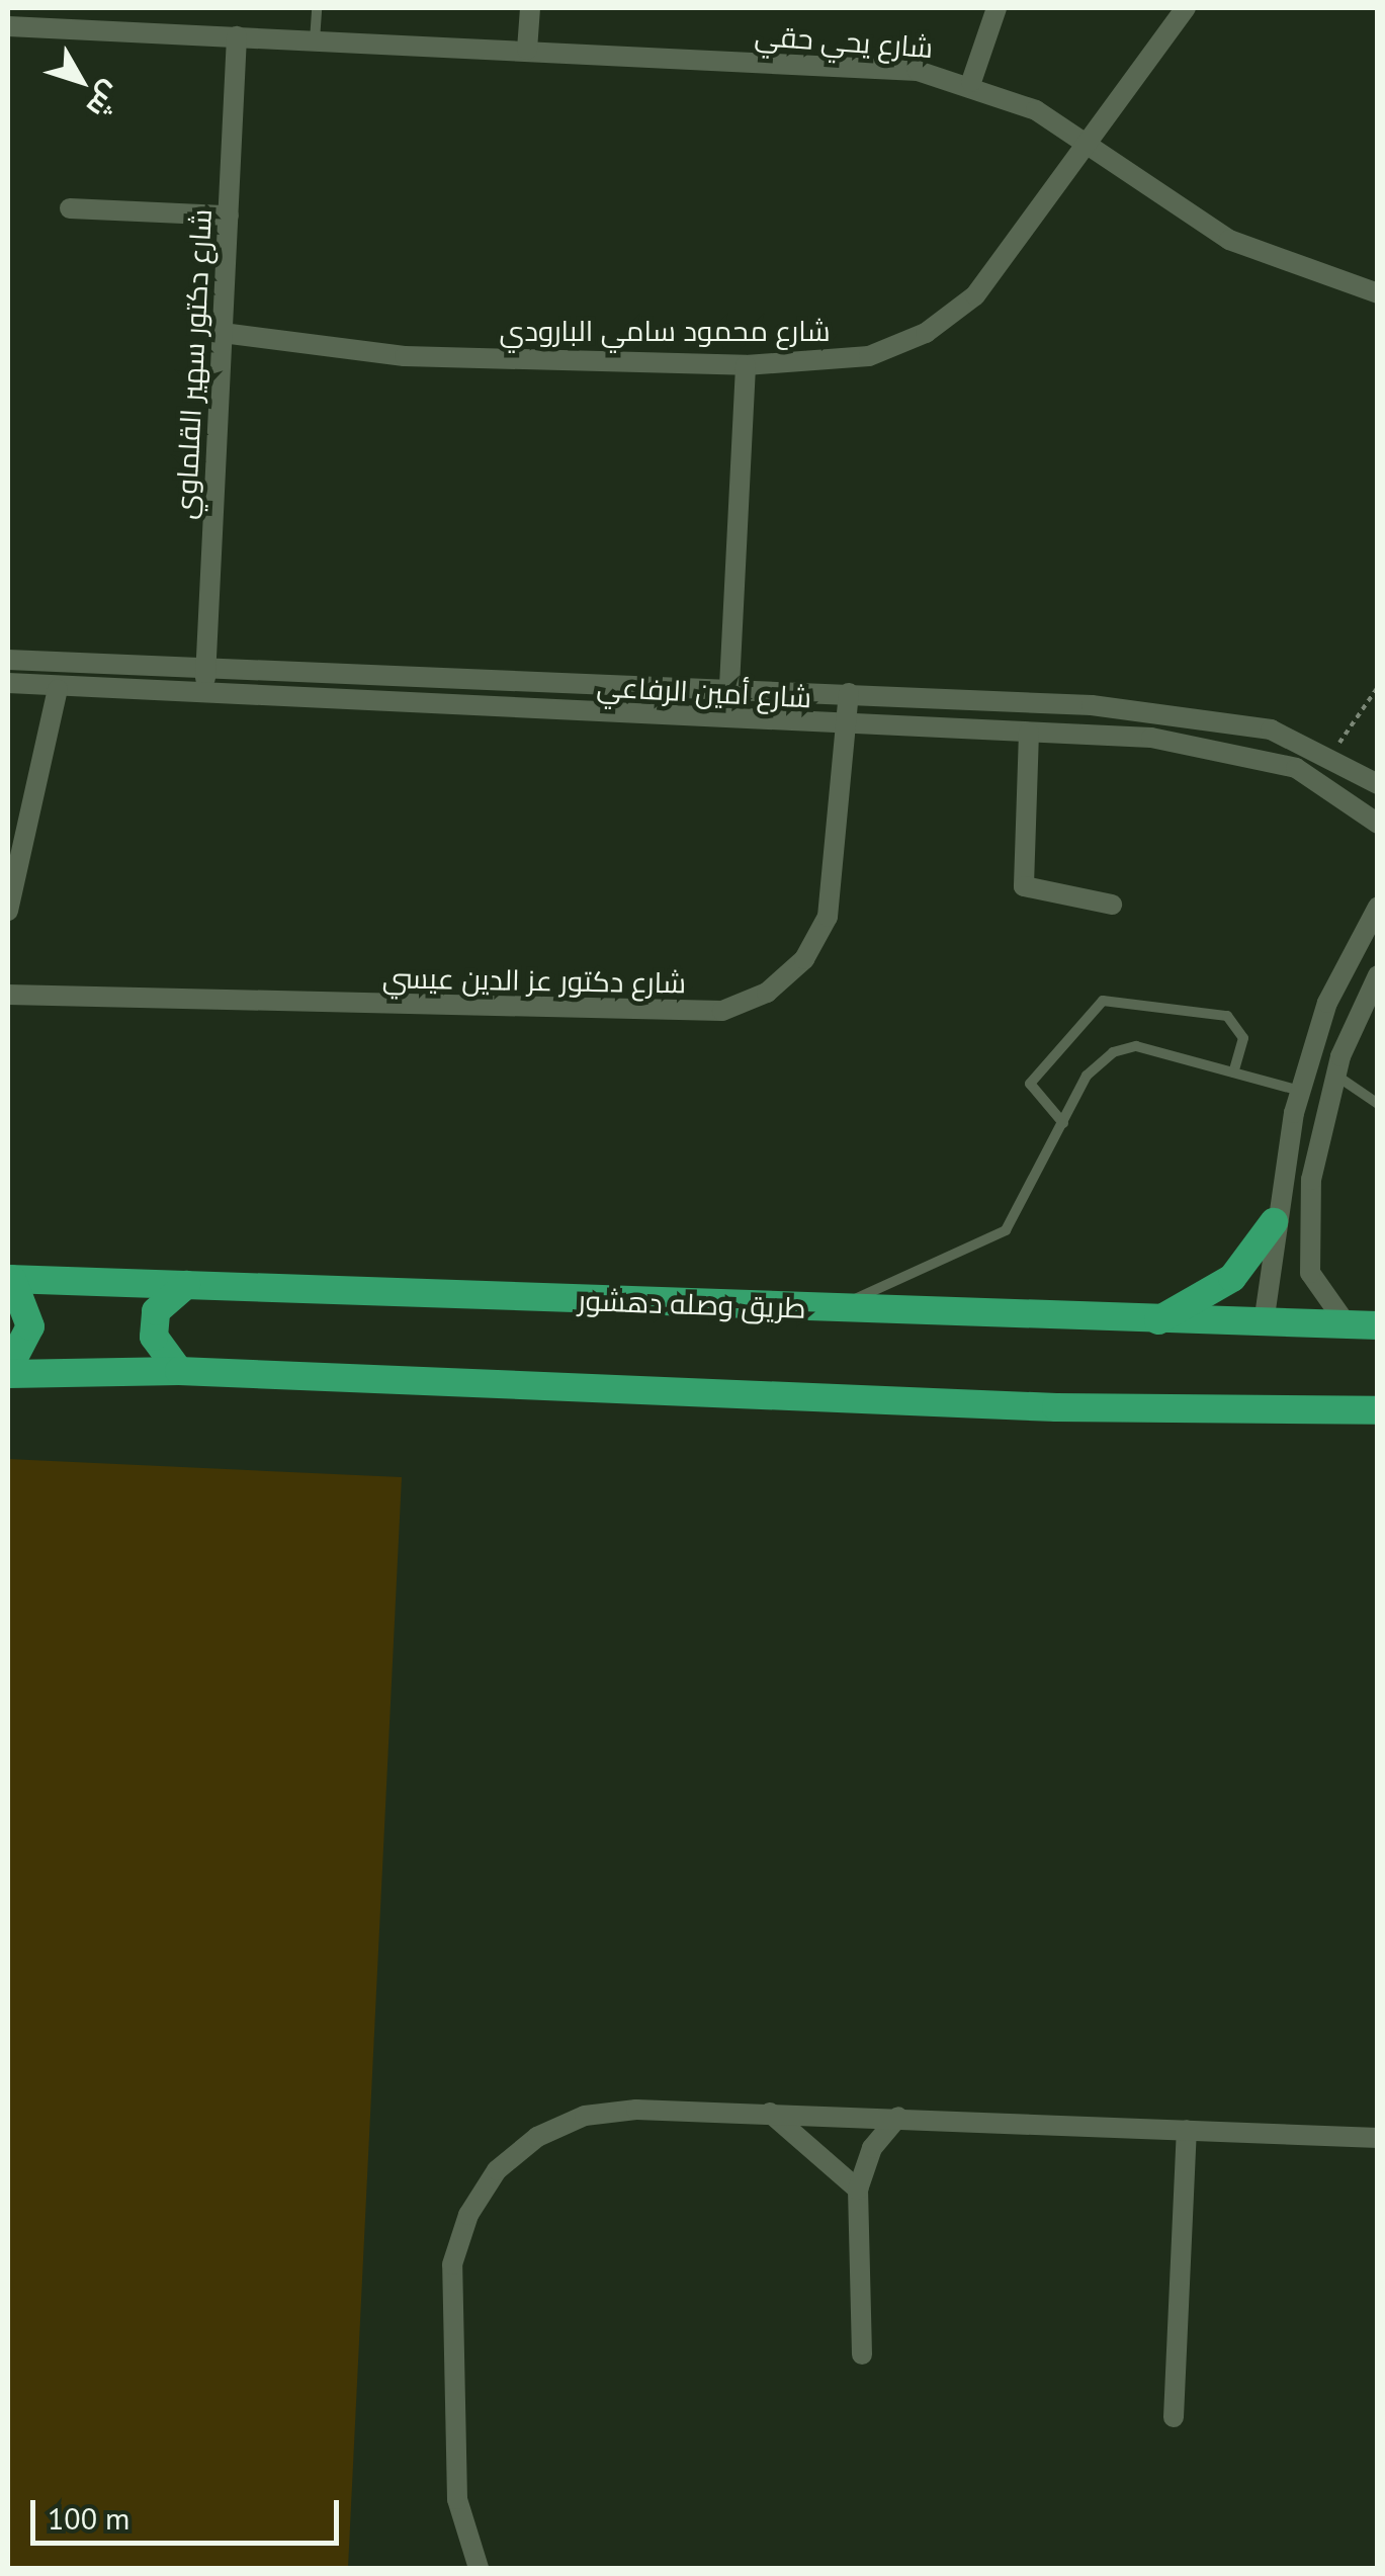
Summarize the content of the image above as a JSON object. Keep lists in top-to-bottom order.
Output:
{
  "streets": {
    "main road": ["طريق وصله دهشور"],
    "street": [
      "شارع يحي حقي",
      "شارع محمود سامي البارودي",
      "شارع دكتور سهير القلماوي",
      "شارع أمين الرفاعي",
      "شارع دكتور عز الدين عيسي"
    ]
  },
  "crossings": [
    ["شارع يحي حقي", "شارع محمود سامي البارودي"],
    ["شارع يحي حقي", "شارع دكتور سهير القلماوي"],
    ["شارع محمود سامي البارودي", "شارع دكتور سهير القلماوي"],
    ["شارع دكتور سهير القلماوي", "شارع أمين الرفاعي"],
    ["شارع أمين الرفاعي", "شارع دكتور عز الدين عيسي"]
  ],
  "scale_bar": "100 m",
  "north": "bottom right"
}
